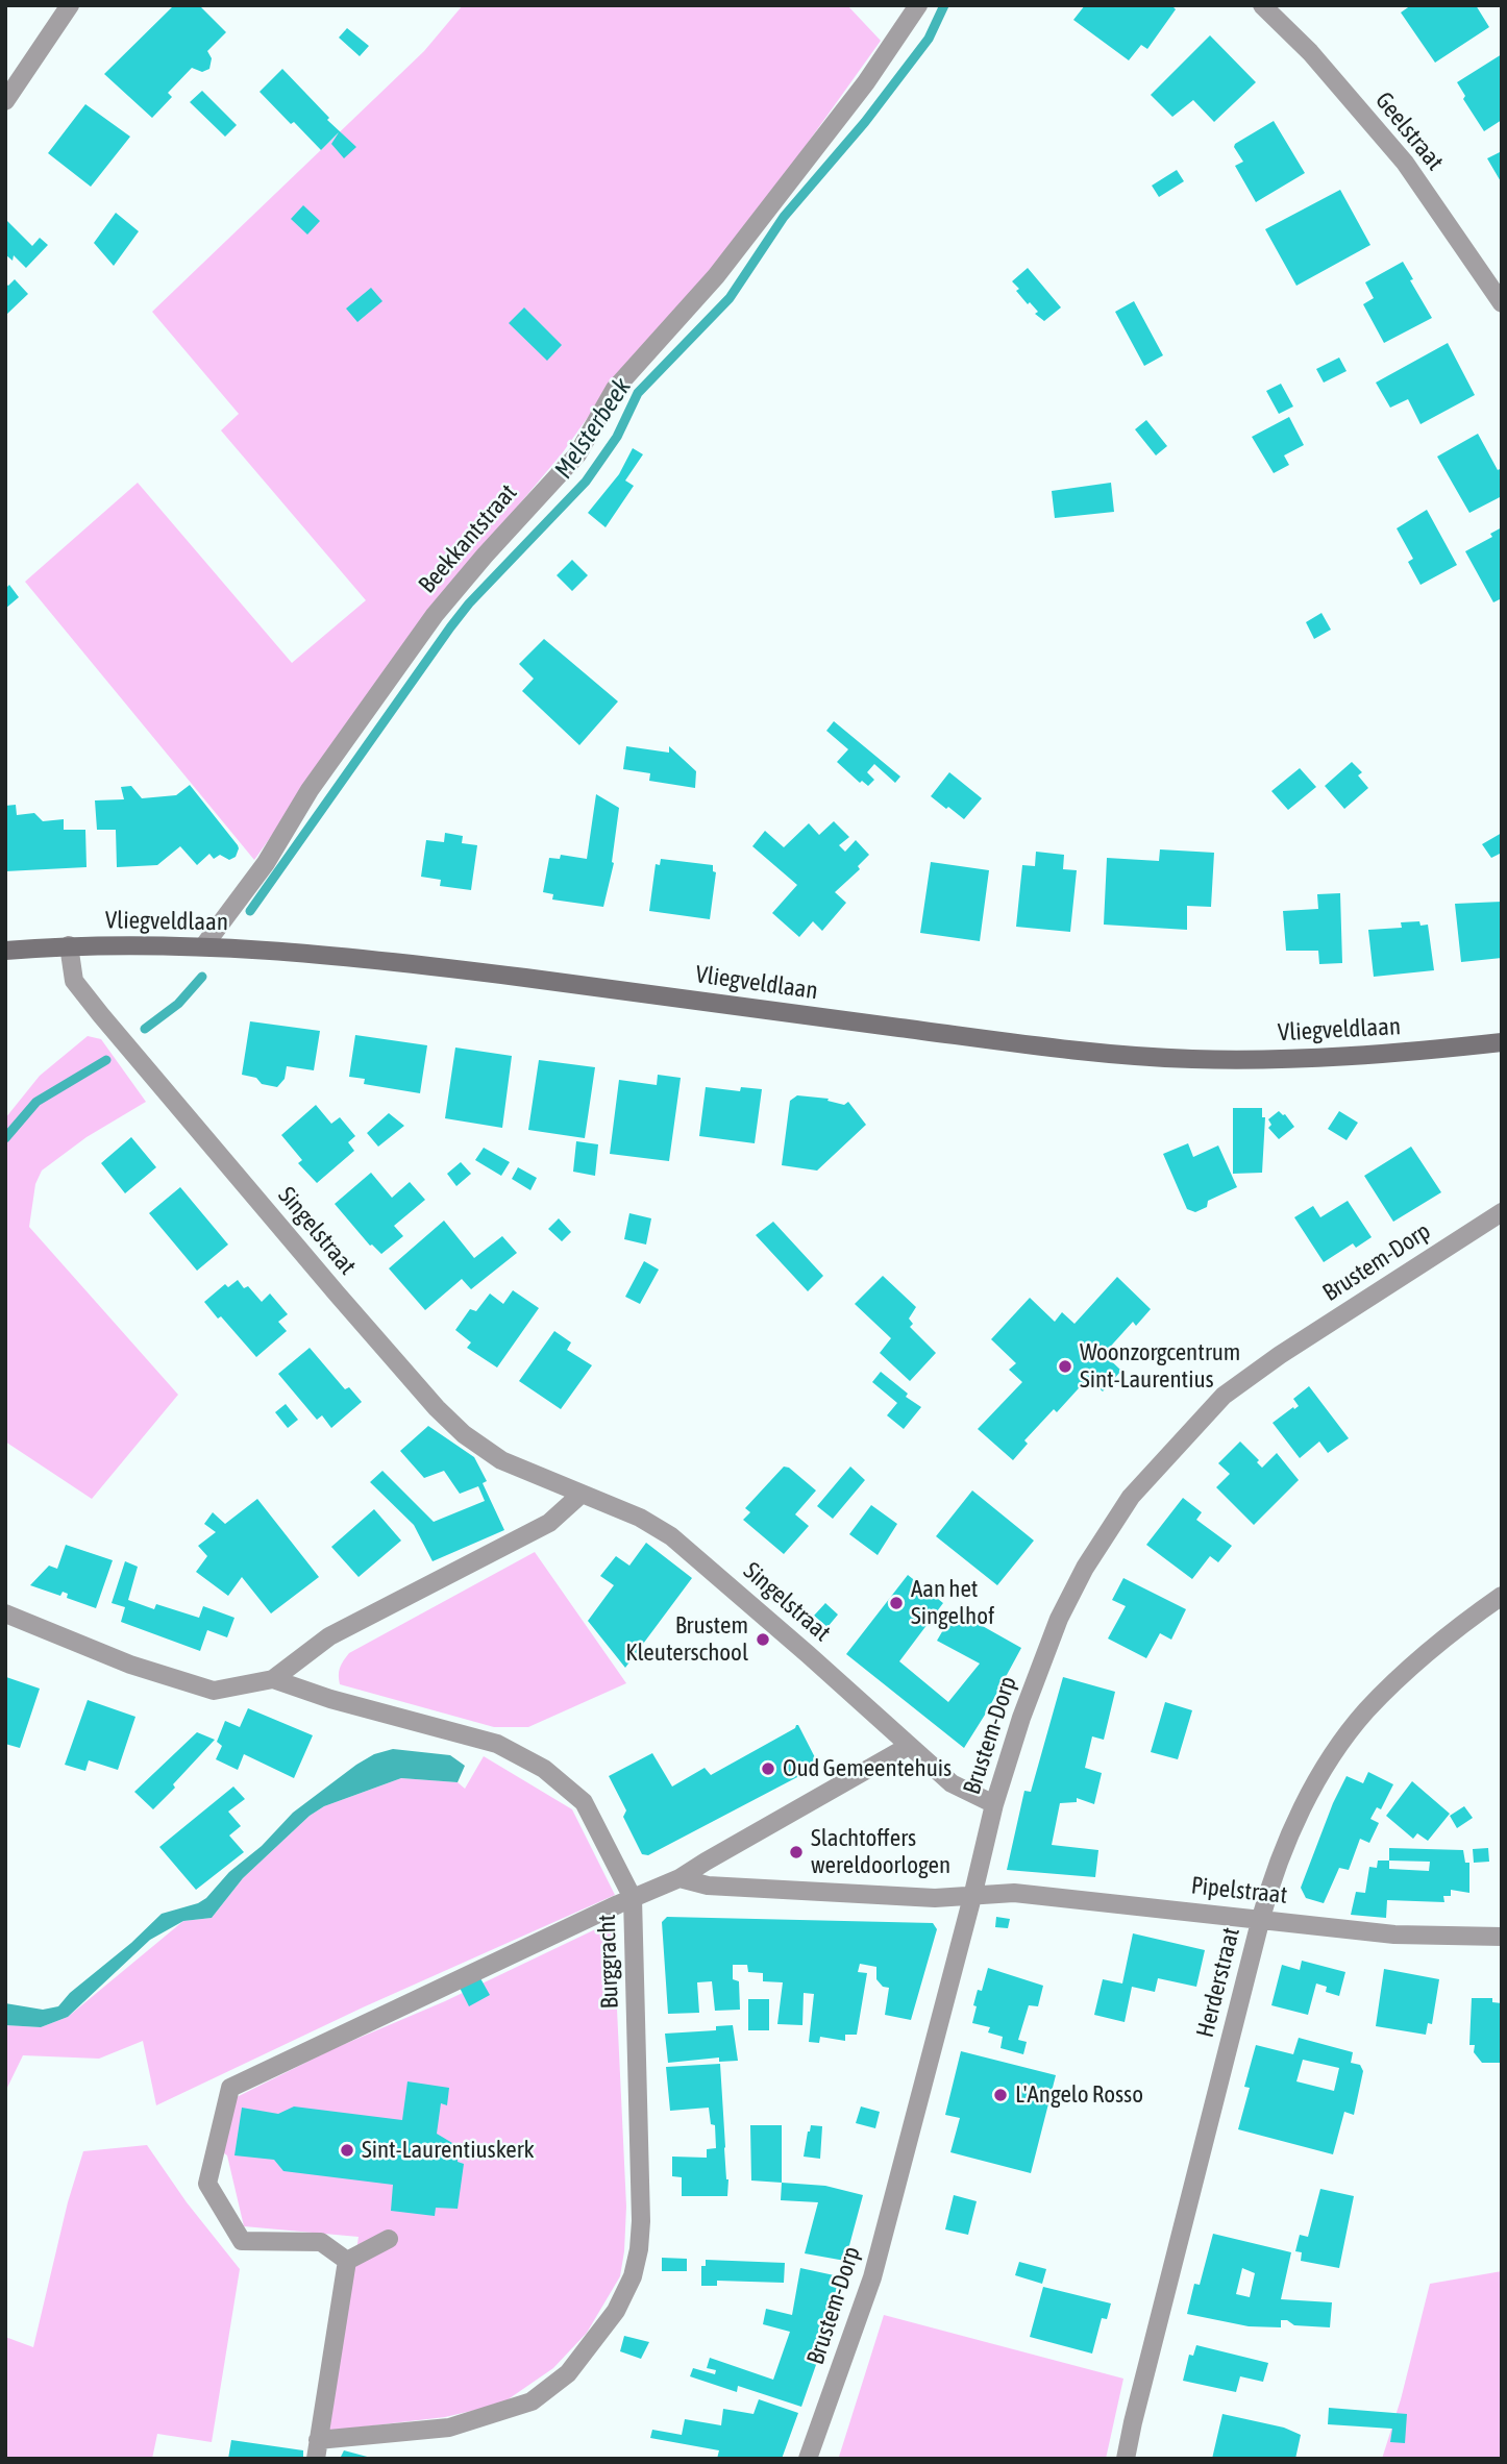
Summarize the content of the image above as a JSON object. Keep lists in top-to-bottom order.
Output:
{
  "streets": {
    "main road": ["Vliegveldlaan"],
    "street": [
      "Geelstraat",
      "Beekkantstraat",
      "Singelstraat",
      "Brustem-Dorp",
      "Pipelstraat",
      "Burggracht",
      "Herderstraat"
    ]
  },
  "crossings": [
    ["Beekkantstraat", "Vliegveldlaan"],
    ["Vliegveldlaan", "Singelstraat"],
    ["Singelstraat", "Brustem-Dorp"],
    ["Brustem-Dorp", "Pipelstraat"],
    ["Pipelstraat", "Herderstraat"]
  ],
  "water": ["Melsterbeek"],
  "places": [
    "Woonzorgcentrum Sint-Laurentius",
    "Aan het Singelhof",
    "Brustem Kleuterschool",
    "Oud Gemeentehuis",
    "Slachtoffers wereldoorlogen",
    "L'Angelo Rosso",
    "Sint-Laurentiuskerk"
  ]
}
